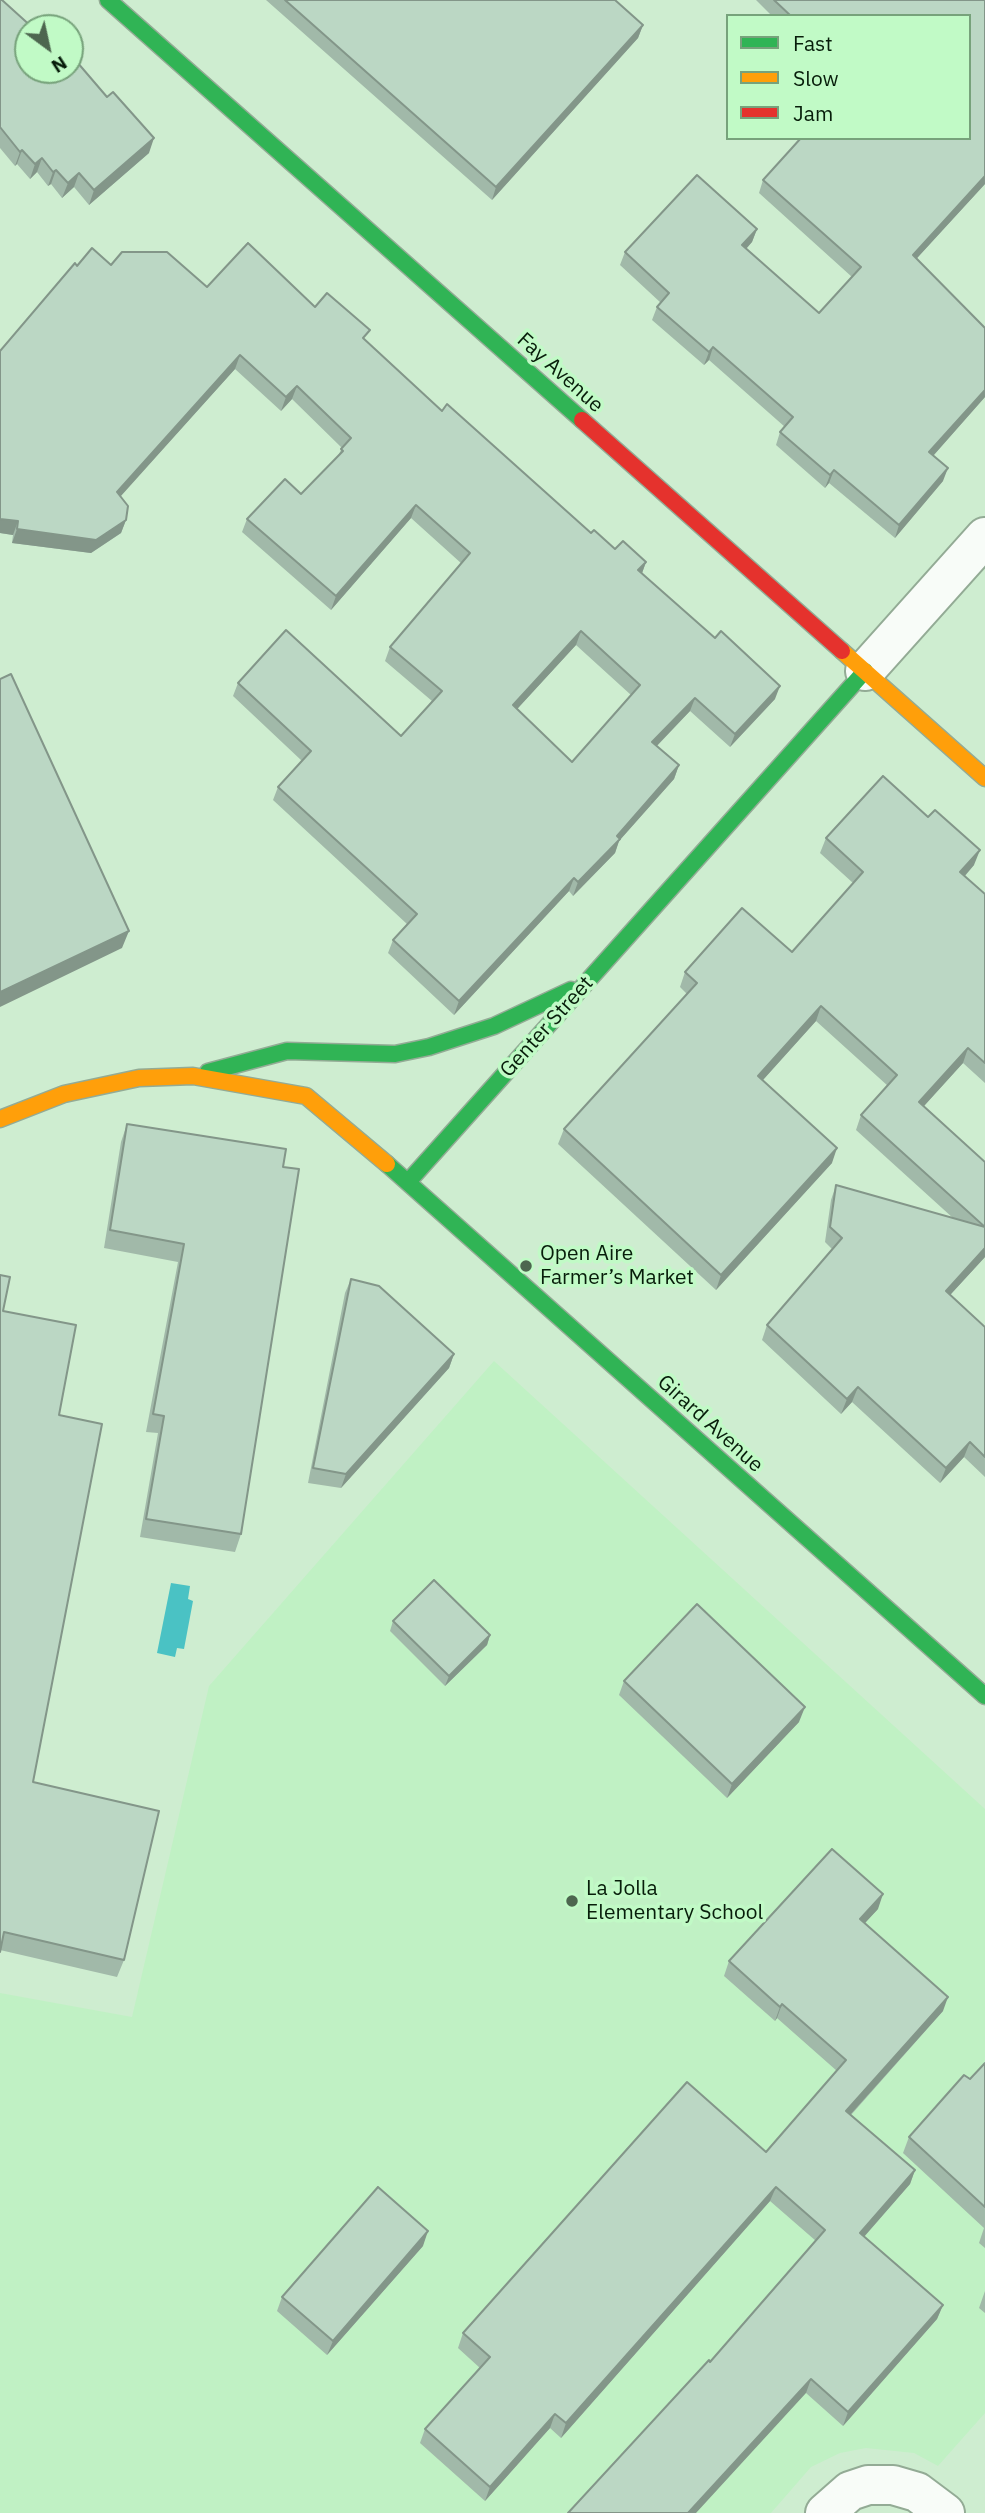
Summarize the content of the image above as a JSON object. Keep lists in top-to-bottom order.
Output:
{
  "streets": {
    "street": ["Fay Avenue", "Genter Street", "Girard Avenue"]
  },
  "crossings": [
    ["Fay Avenue", "Genter Street"],
    ["Genter Street", "Girard Avenue"]
  ],
  "places": ["Open Aire Farmer’s Market", "La Jolla Elementary School"],
  "legend": ["Fast", "Slow", "Jam"],
  "north": "bottom right"
}
